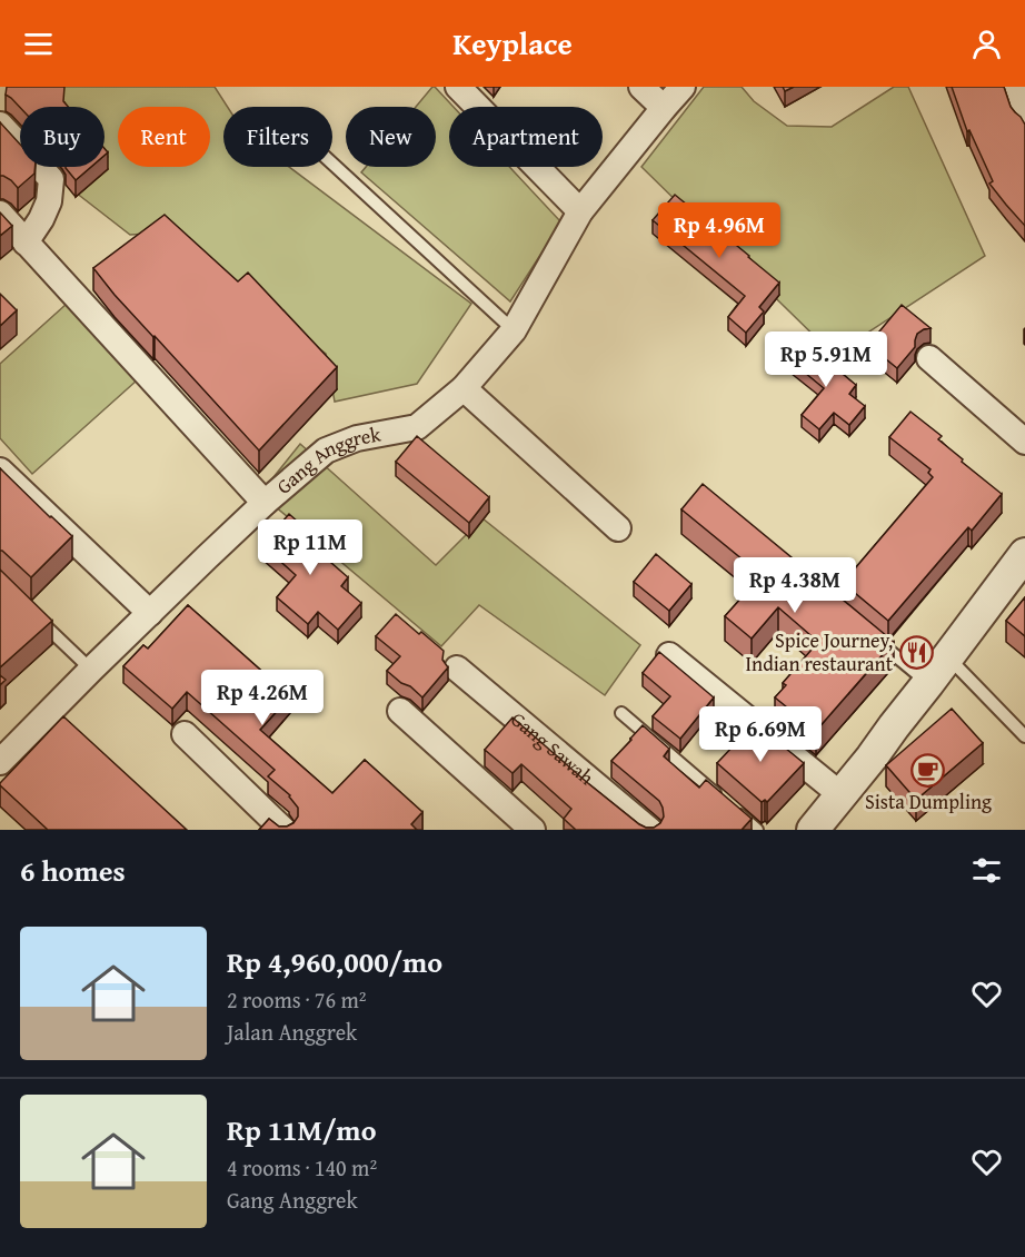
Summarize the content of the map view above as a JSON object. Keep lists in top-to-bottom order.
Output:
{
  "streets": {
    "street": ["Gang Anggrek", "Gang Sawah"]
  },
  "places": {
    "restaurant": ["Spice Journey, Indian restaurant"],
    "cafe": ["Sista Dumpling"]
  },
  "page": {
    "header": "Keyplace",
    "chip": [
      "Buy",
      "Rent",
      "Filters",
      "New",
      "Apartment"
    ],
    "price": [
      "Rp 4.96M",
      "Rp 5.91M",
      "Rp 11M",
      "Rp 4.38M",
      "Rp 4.26M",
      "Rp 6.69M"
    ],
    "heading": "6 homes",
    "list": [
      {
        "name": "Rp 4,960,000/mo",
        "note": "2 rooms · 76 m² · Jalan Anggrek"
      },
      {
        "name": "Rp 11M/mo",
        "note": "4 rooms · 140 m² · Gang Anggrek"
      }
    ]
  }
}
